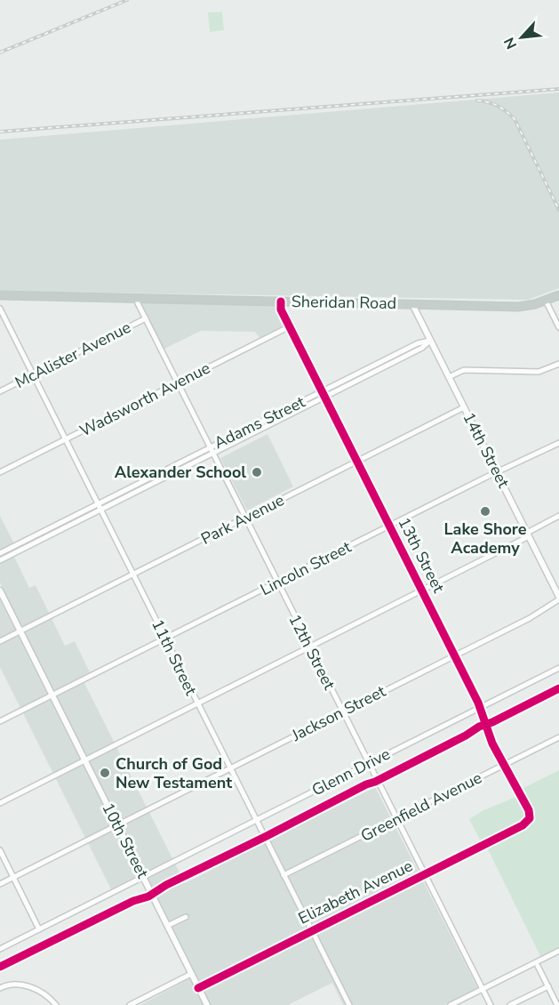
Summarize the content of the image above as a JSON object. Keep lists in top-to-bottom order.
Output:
{
  "streets": {
    "highway": ["Sheridan Road"],
    "street": [
      "McAlister Avenue",
      "Wadsworth Avenue",
      "Adams Street",
      "14th Street",
      "Park Avenue",
      "13th Street",
      "Lincoln Street",
      "12th Street",
      "11th Street",
      "Jackson Street",
      "Glenn Drive",
      "Greenfield Avenue",
      "10th Street",
      "Elizabeth Avenue"
    ]
  },
  "crossings": [
    ["Sheridan Road", "14th Street"],
    ["Sheridan Road", "13th Street"],
    ["Sheridan Road", "12th Street"],
    ["McAlister Avenue", "12th Street"],
    ["McAlister Avenue", "11th Street"],
    ["Wadsworth Avenue", "13th Street"],
    ["Wadsworth Avenue", "12th Street"],
    ["Wadsworth Avenue", "11th Street"],
    ["Adams Street", "14th Street"],
    ["Adams Street", "13th Street"],
    ["Adams Street", "12th Street"],
    ["Adams Street", "11th Street"],
    ["14th Street", "Park Avenue"],
    ["14th Street", "Lincoln Street"],
    ["14th Street", "Jackson Street"],
    ["Park Avenue", "13th Street"],
    ["Park Avenue", "12th Street"],
    ["Park Avenue", "11th Street"],
    ["Park Avenue", "10th Street"],
    ["13th Street", "Lincoln Street"],
    ["13th Street", "Jackson Street"],
    ["13th Street", "Glenn Drive"],
    ["13th Street", "Greenfield Avenue"],
    ["13th Street", "Elizabeth Avenue"],
    ["Lincoln Street", "12th Street"],
    ["Lincoln Street", "11th Street"],
    ["Lincoln Street", "10th Street"],
    ["12th Street", "Jackson Street"],
    ["12th Street", "Glenn Drive"],
    ["12th Street", "Greenfield Avenue"],
    ["12th Street", "Elizabeth Avenue"],
    ["11th Street", "Jackson Street"],
    ["11th Street", "Glenn Drive"],
    ["11th Street", "Greenfield Avenue"],
    ["11th Street", "Elizabeth Avenue"],
    ["Jackson Street", "10th Street"],
    ["Glenn Drive", "10th Street"],
    ["10th Street", "Elizabeth Avenue"]
  ],
  "places": ["Alexander School", "Lake Shore Academy", "Church of God New Testament"],
  "north": "bottom left"
}
